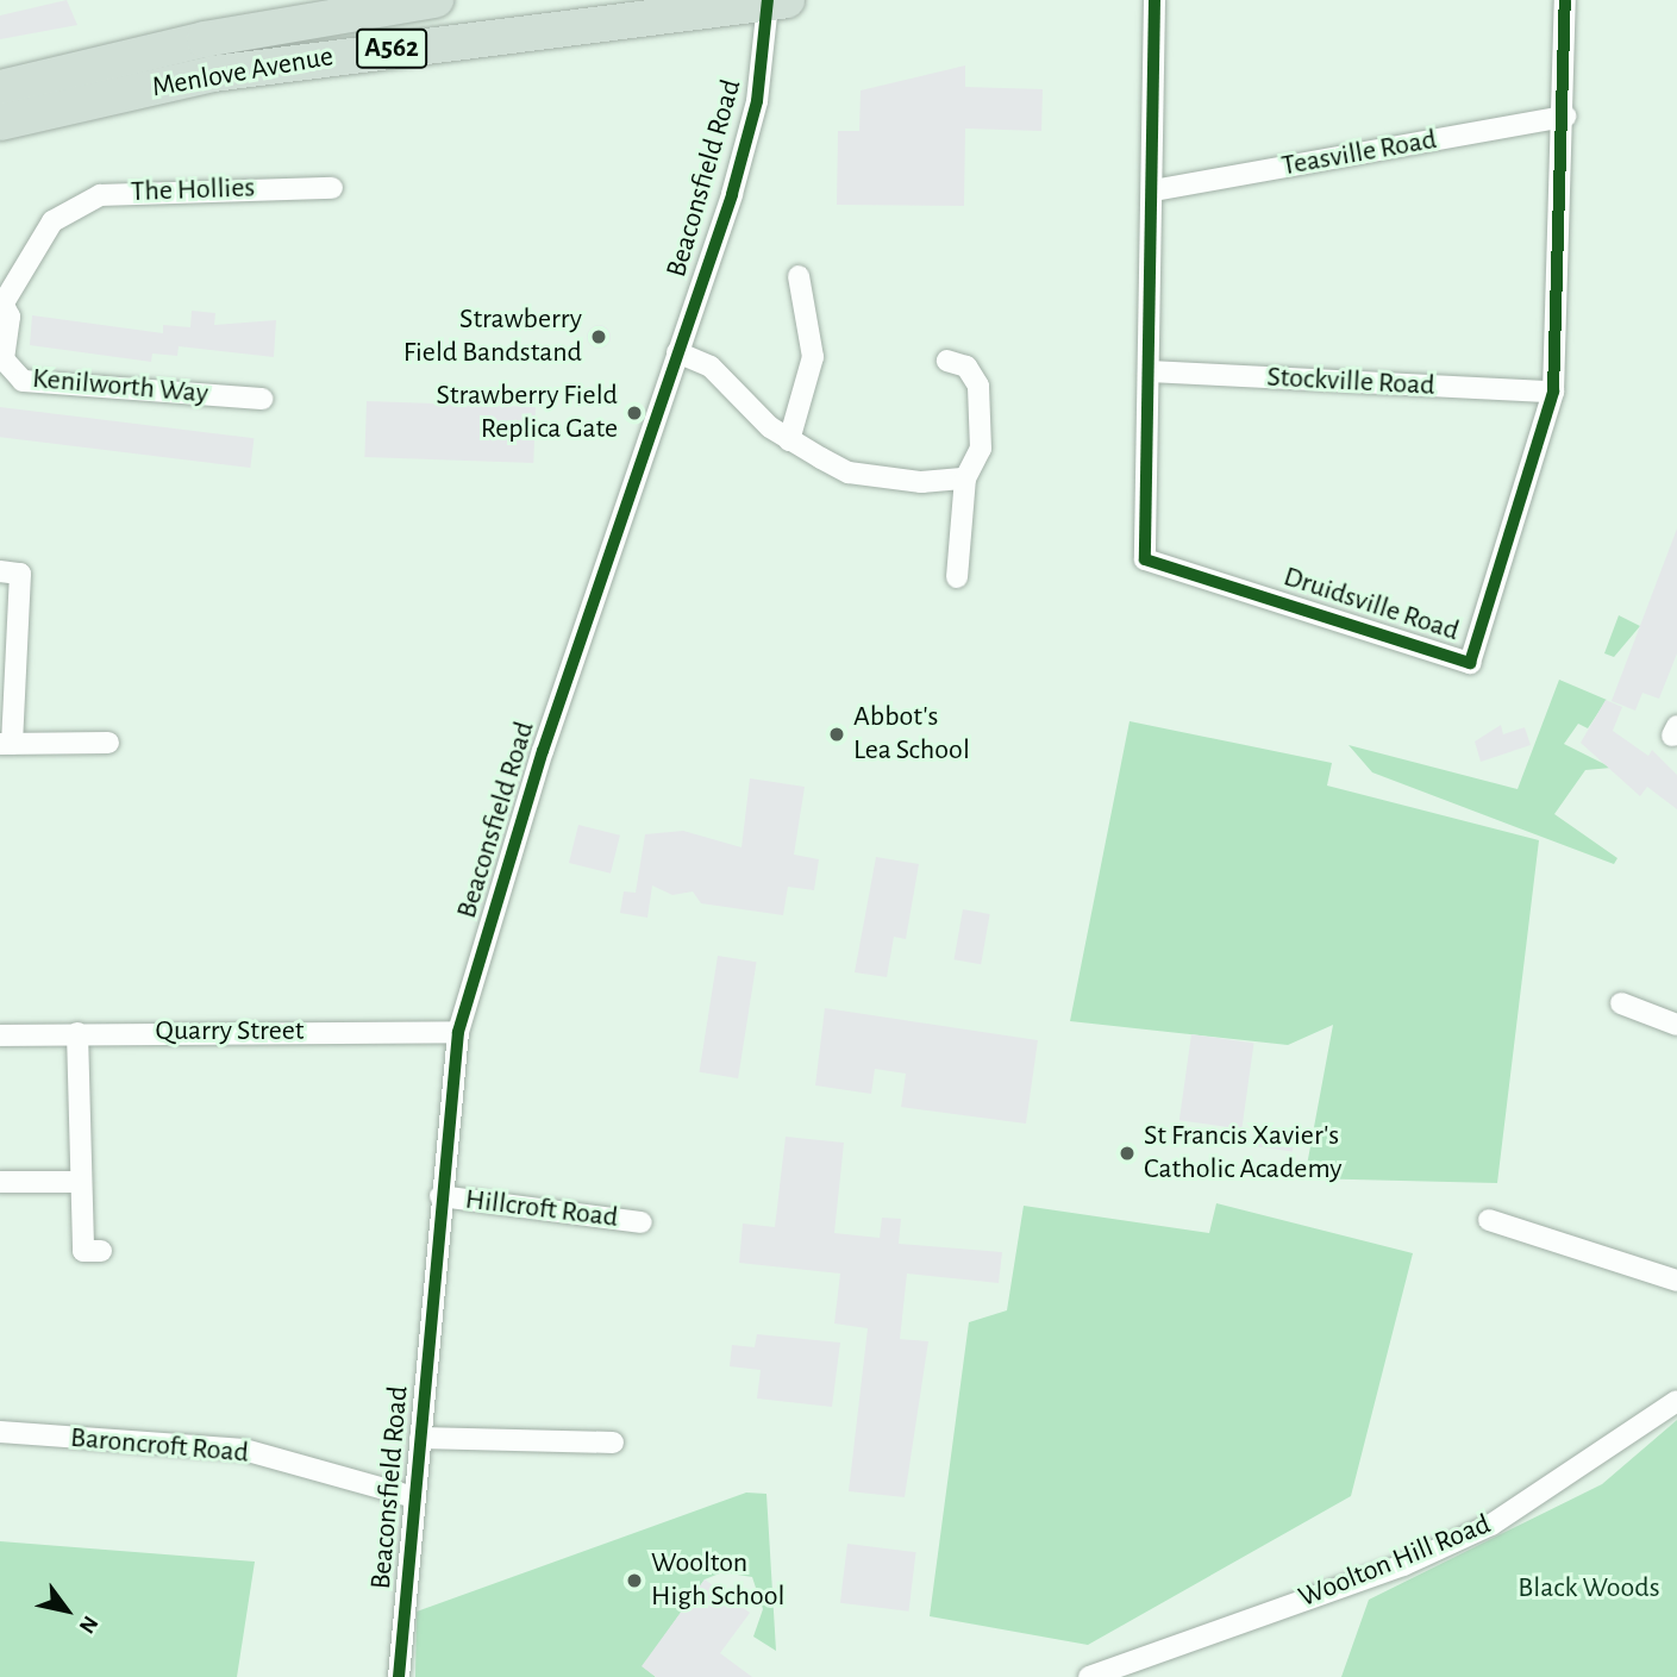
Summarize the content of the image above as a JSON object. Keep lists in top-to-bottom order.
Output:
{
  "streets": {
    "highway": ["A562", "Menlove Avenue"],
    "street": [
      "Teasville Road",
      "Beaconsfield Road",
      "The Hollies",
      "Stockville Road",
      "Kenilworth Way",
      "Druidsville Road",
      "Quarry Street",
      "Hillcroft Road",
      "Baroncroft Road",
      "Woolton Hill Road"
    ]
  },
  "crossings": [
    ["Menlove Avenue", "Beaconsfield Road"],
    ["Teasville Road", "Druidsville Road"],
    ["Beaconsfield Road", "Quarry Street"],
    ["Beaconsfield Road", "Hillcroft Road"],
    ["Beaconsfield Road", "Baroncroft Road"],
    ["The Hollies", "Kenilworth Way"],
    ["Stockville Road", "Druidsville Road"]
  ],
  "parks": ["Black Woods"],
  "places": [
    "Strawberry Field Bandstand",
    "Strawberry Field Replica Gate",
    "Abbot's Lea School",
    "St Francis Xavier's Catholic Academy",
    "Woolton High School"
  ],
  "north": "bottom right"
}
